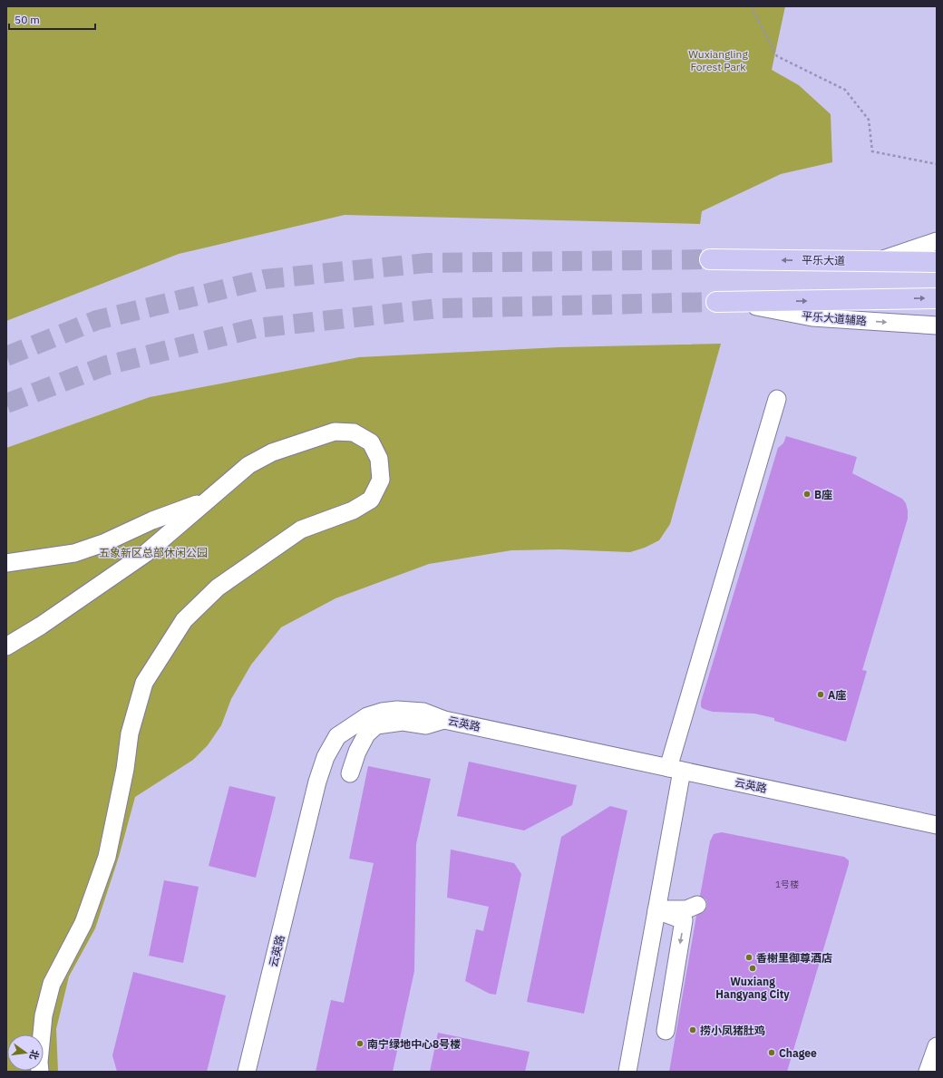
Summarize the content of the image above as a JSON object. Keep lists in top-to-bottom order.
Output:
{
  "streets": {
    "highway": ["平乐大道"],
    "street": ["平乐大道辅路", "云英路"]
  },
  "one_way": ["平乐大道辅路"],
  "parks": ["Wuxiangling Forest Park", "五象新区总部休闲公园"],
  "places": [
    "B座",
    "A座",
    "香榭里御尊酒店",
    "Wuxiang Hangyang City",
    "捞小凤猪肚鸡",
    "南宁绿地中心8号楼",
    "Chagee"
  ],
  "house_numbers": ["1号楼"],
  "scale_bar": "50 m",
  "north": "right"
}
